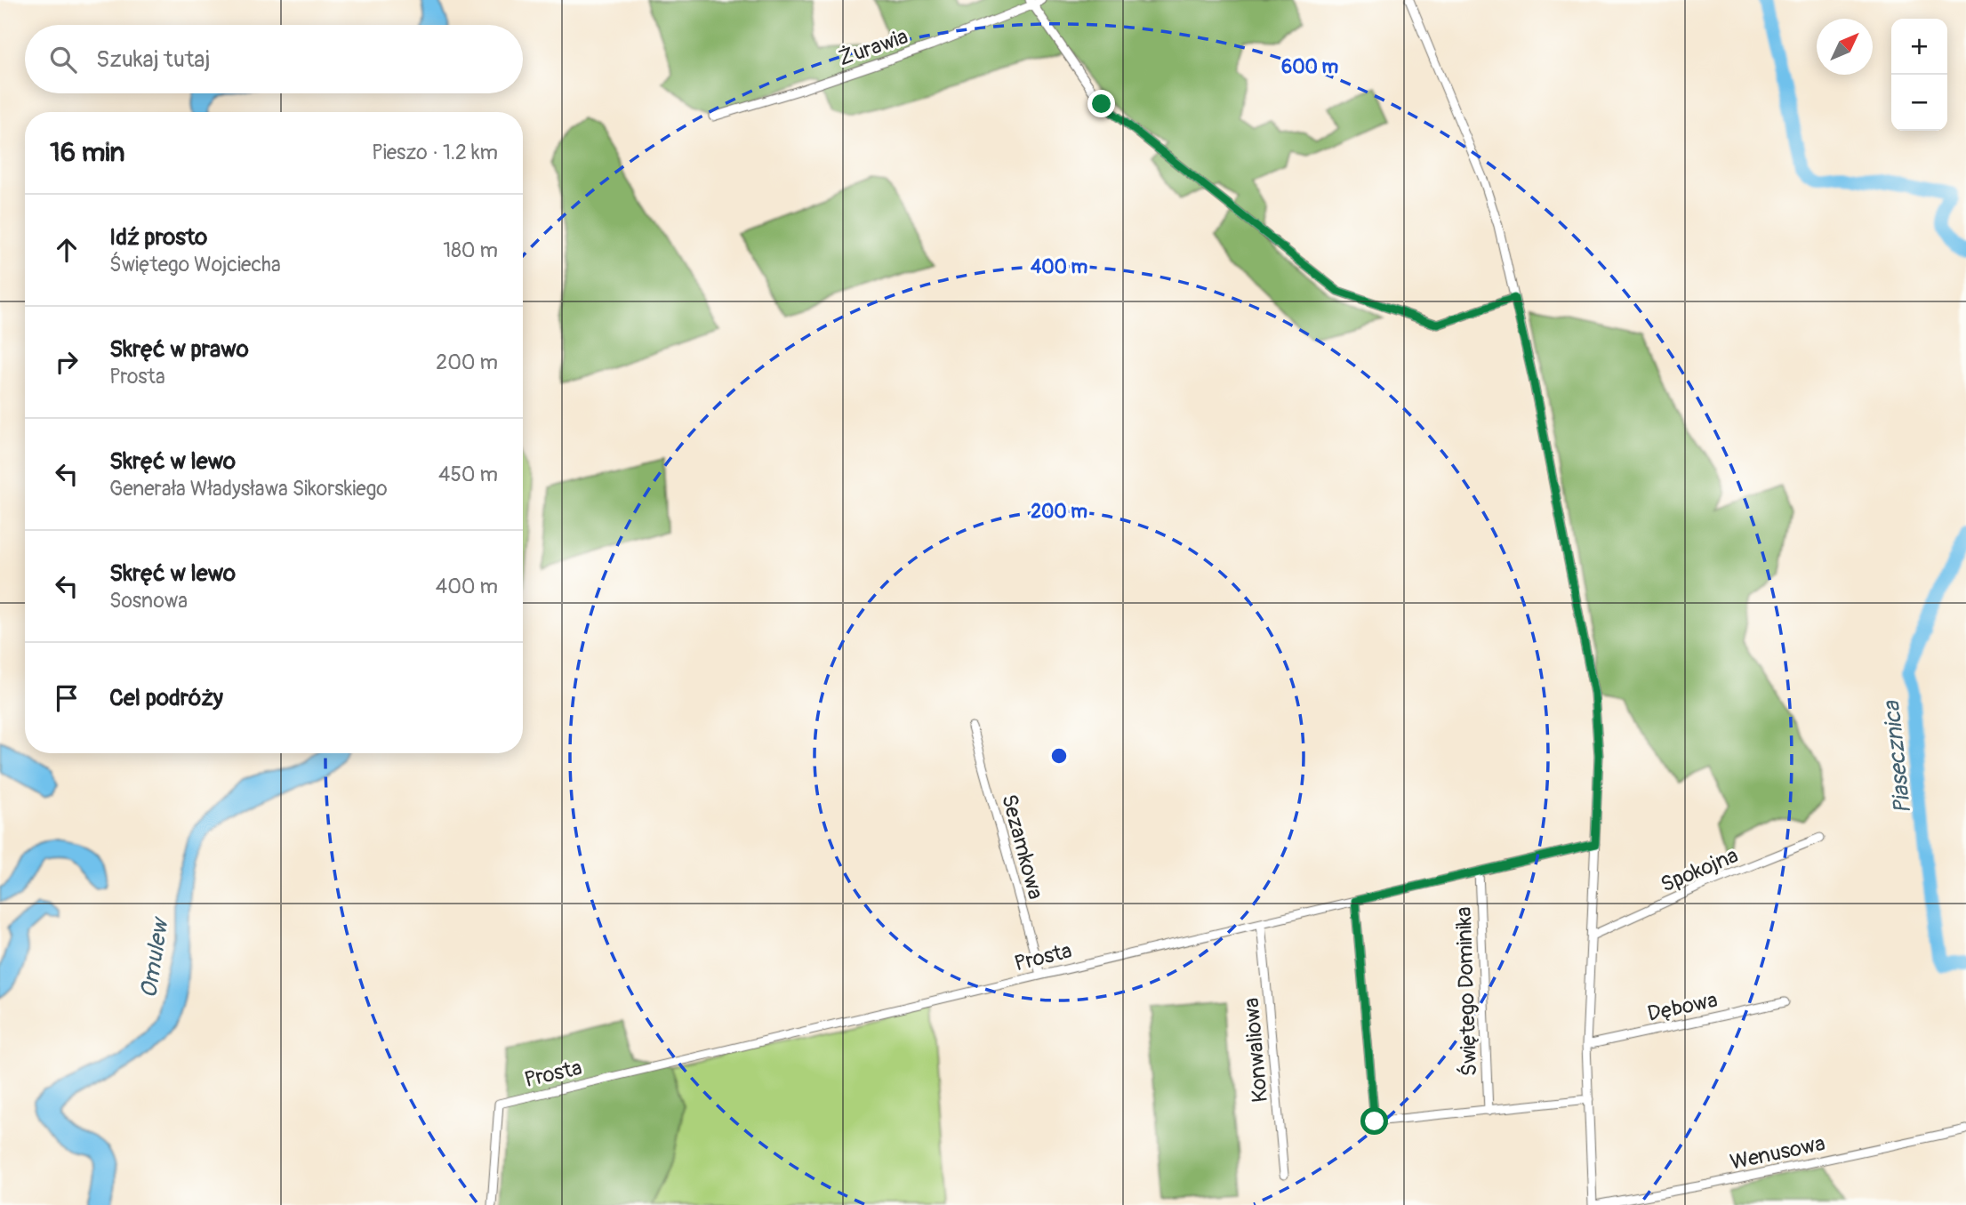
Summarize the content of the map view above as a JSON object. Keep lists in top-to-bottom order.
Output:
{
  "streets": {
    "street": [
      "Żurawia",
      "Sezamkowa",
      "Spokojna",
      "Prosta",
      "Świętego Dominika",
      "Dębowa",
      "Konwaliowa",
      "Wenusowa"
    ]
  },
  "crossings": [
    ["Sezamkowa", "Prosta"],
    ["Prosta", "Świętego Dominika"],
    ["Prosta", "Konwaliowa"]
  ],
  "water": ["Piasecznica", "Omulew"],
  "north": "top right",
  "page": {
    "map_buttons": ["+", "−"],
    "search": "Szukaj tutaj",
    "heading": ["16 min", "Pieszo · 1.2 km"],
    "list": [
      ["Idź prosto", "Świętego Wojciecha", "180 m"],
      ["Skręć w prawo", "Prosta", "200 m"],
      ["Skręć w lewo", "Generała Władysława Sikorskiego", "450 m"],
      ["Skręć w lewo", "Sosnowa", "400 m"],
      "Cel podróży"
    ]
  },
  "rings": ["600 m", "400 m", "200 m"]
}
